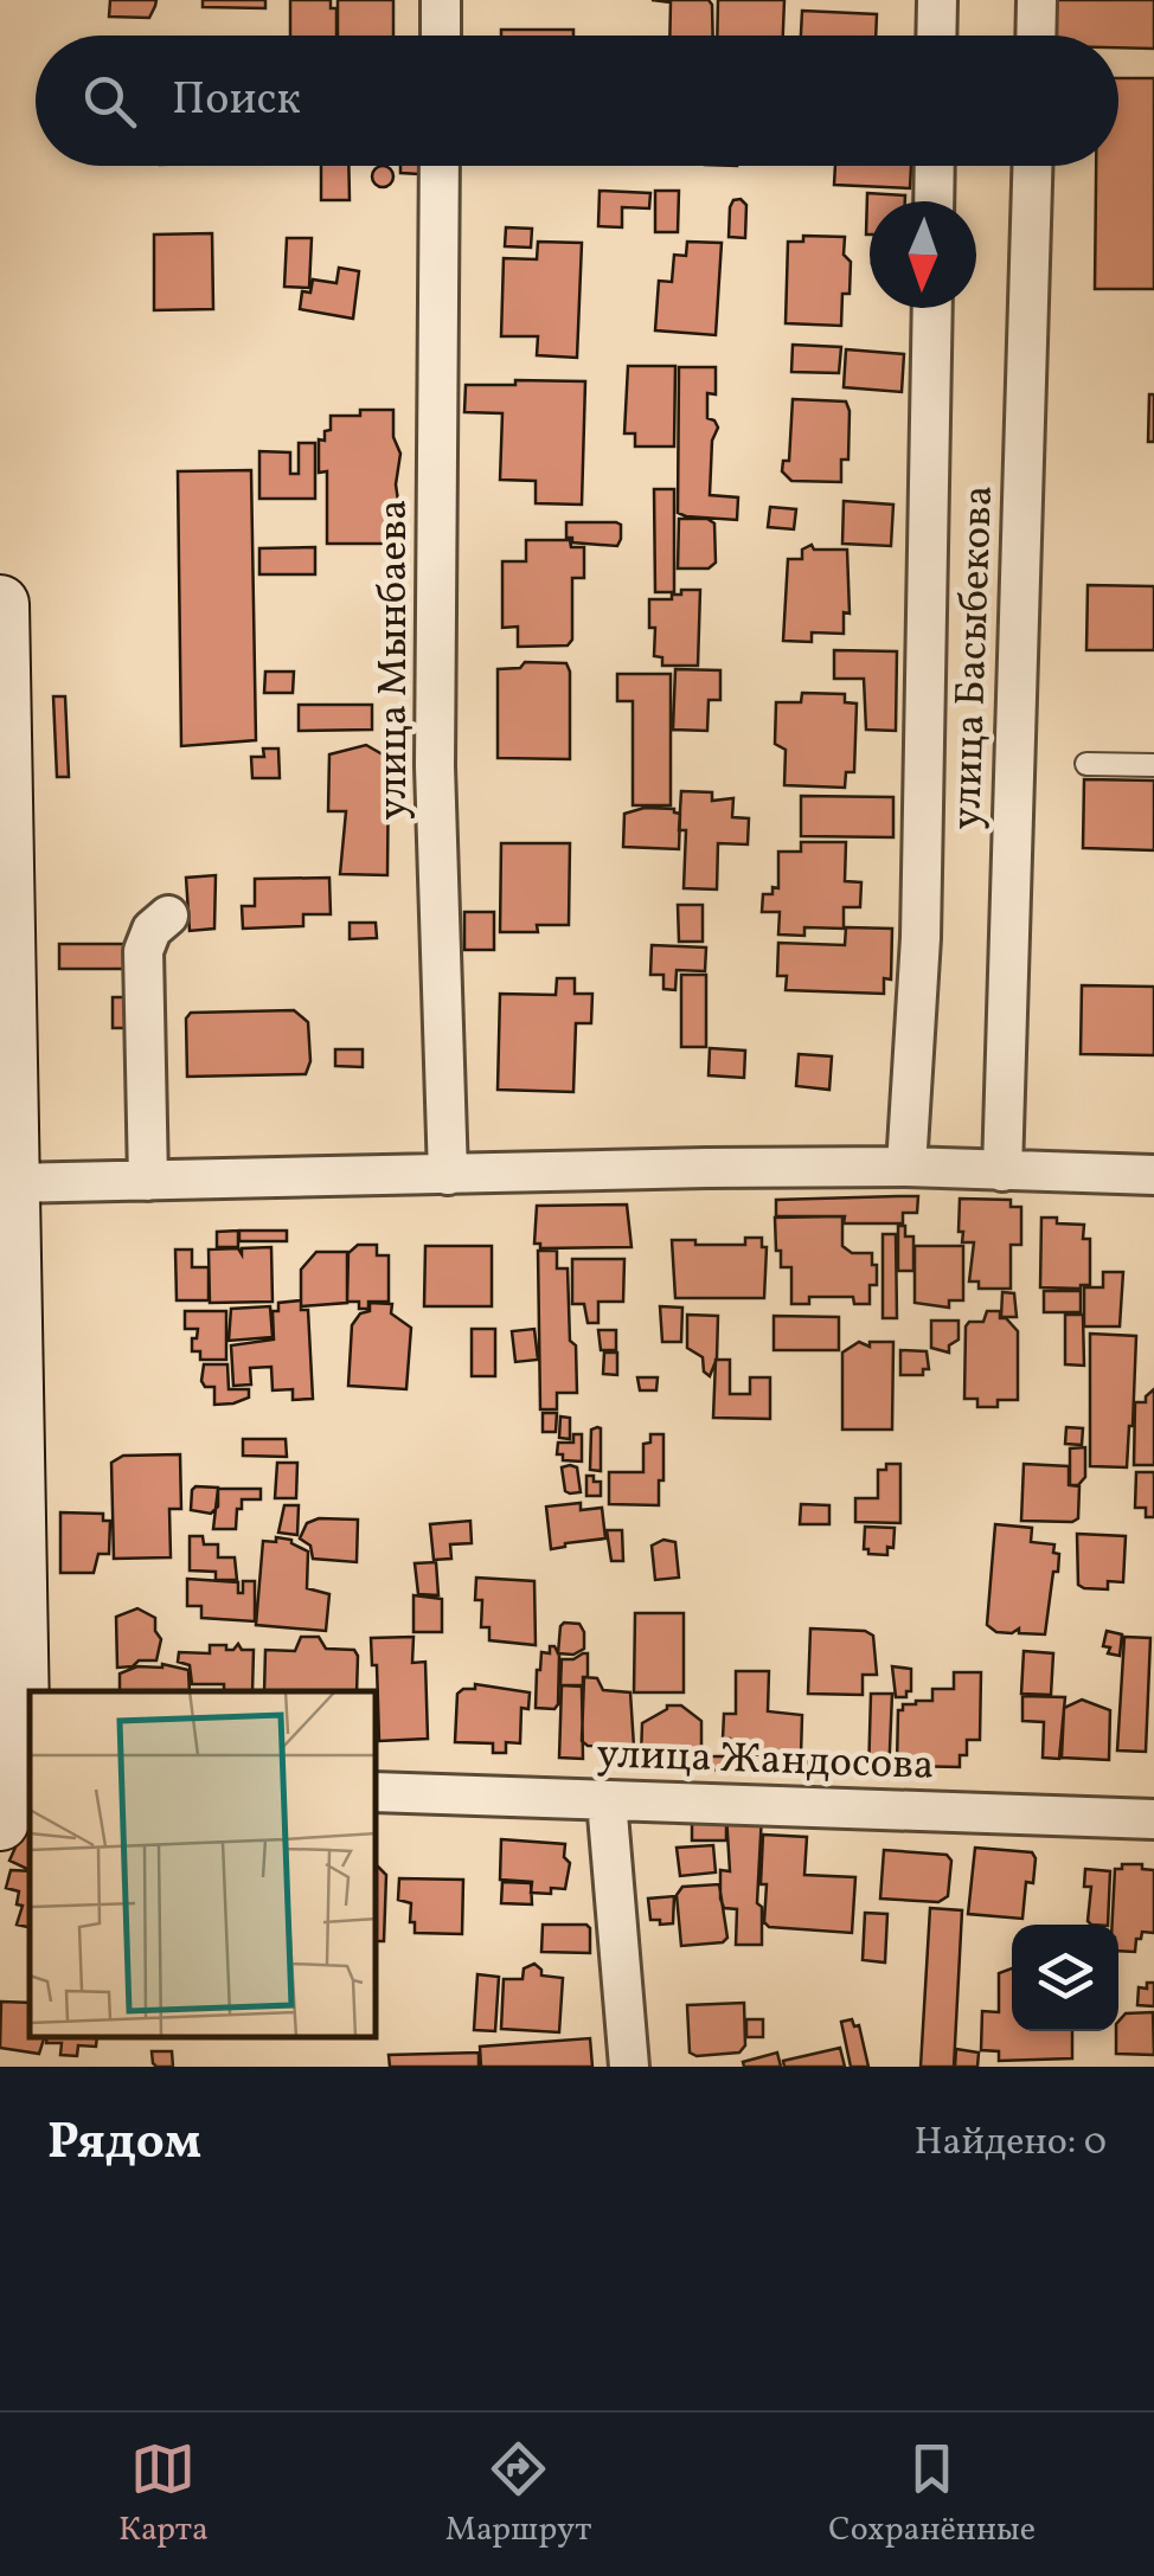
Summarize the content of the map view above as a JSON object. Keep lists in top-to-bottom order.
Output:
{
  "streets": {
    "street": ["улица Басыбекова", "улица Мынбаева", "улица Жандосова"]
  },
  "north": "bottom",
  "page": {
    "search": "Поиск",
    "heading": ["Рядом", "Найдено: 0"],
    "nav": ["Карта", "Маршрут", "Сохранённые"]
  }
}
